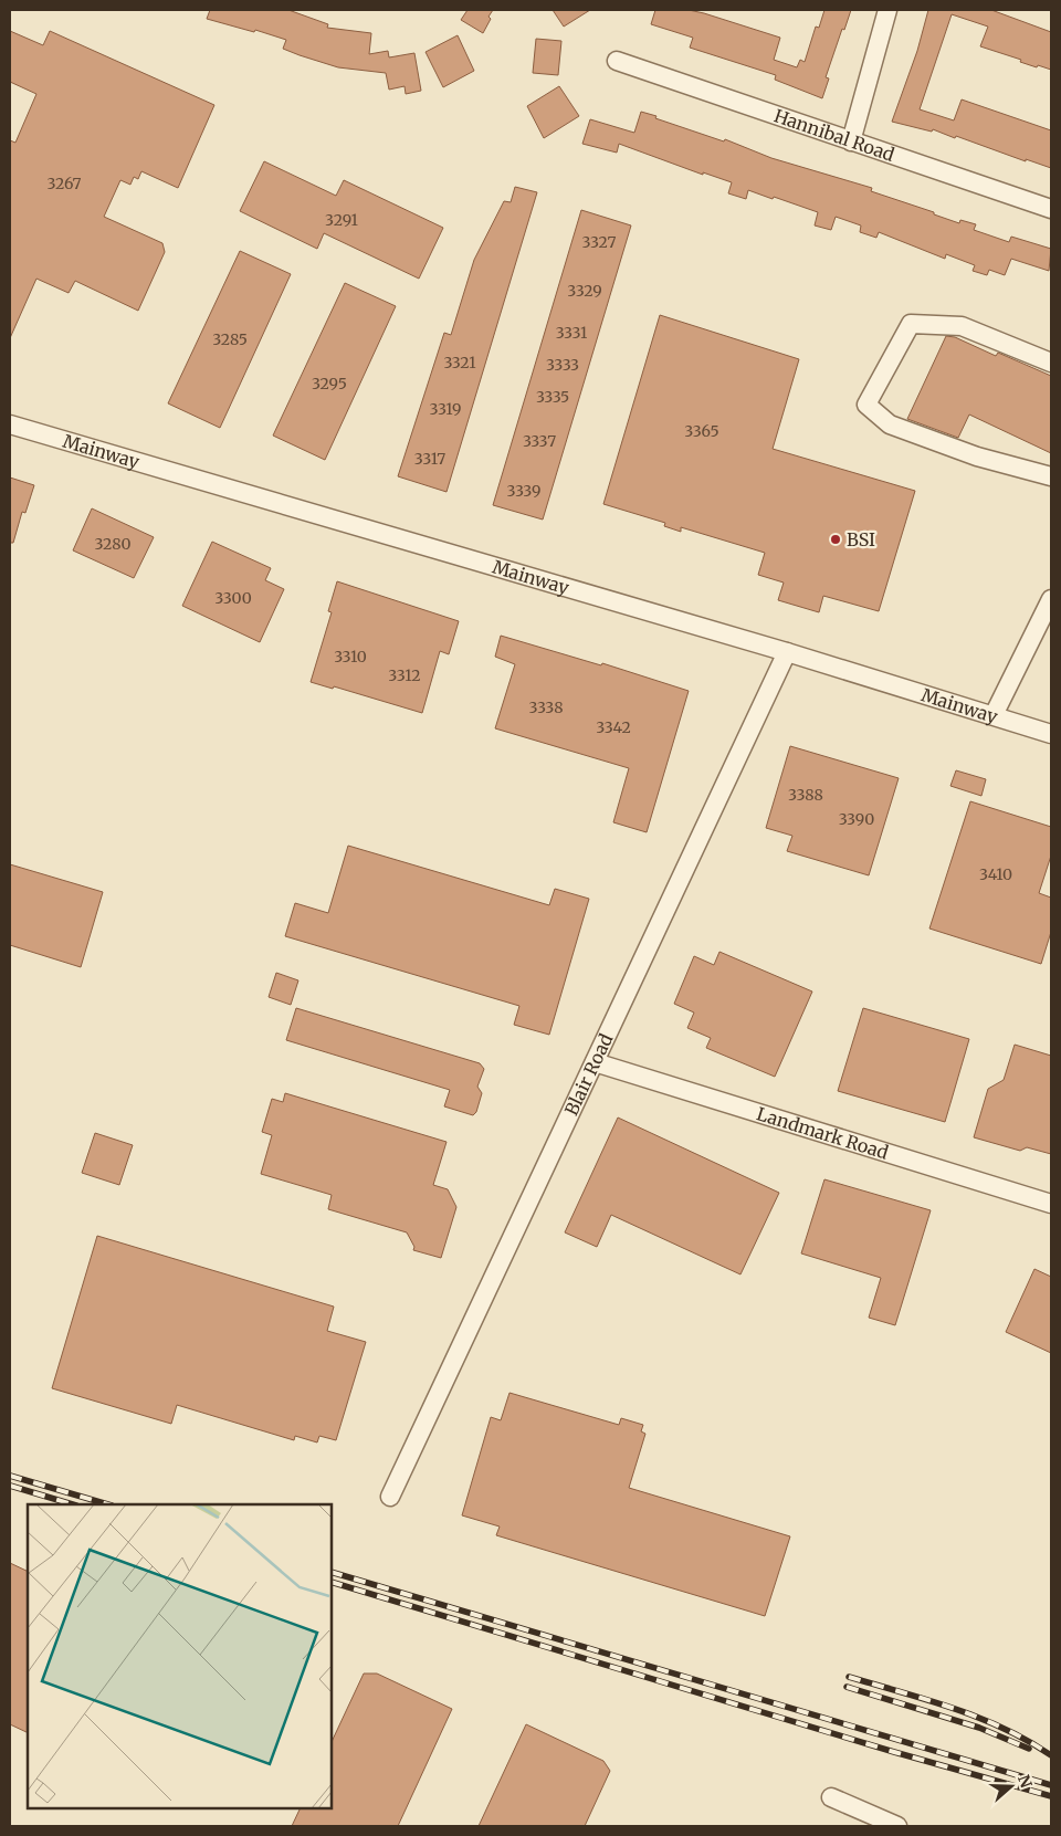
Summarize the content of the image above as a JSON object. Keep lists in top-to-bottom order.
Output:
{
  "streets": {
    "street": [
      "Hannibal Road",
      "Mainway",
      "Blair Road",
      "Landmark Road"
    ]
  },
  "crossings": [
    ["Mainway", "Blair Road"],
    ["Blair Road", "Landmark Road"]
  ],
  "places": ["BSI"],
  "house_numbers": [
    "3267",
    "3291",
    "3327",
    "3329",
    "3331",
    "3285",
    "3321",
    "3333",
    "3295",
    "3335",
    "3319",
    "3365",
    "3337",
    "3317",
    "3339",
    "3280",
    "3300",
    "3310",
    "3312",
    "3338",
    "3342",
    "3388",
    "3390",
    "3410"
  ],
  "north": "right"
}
